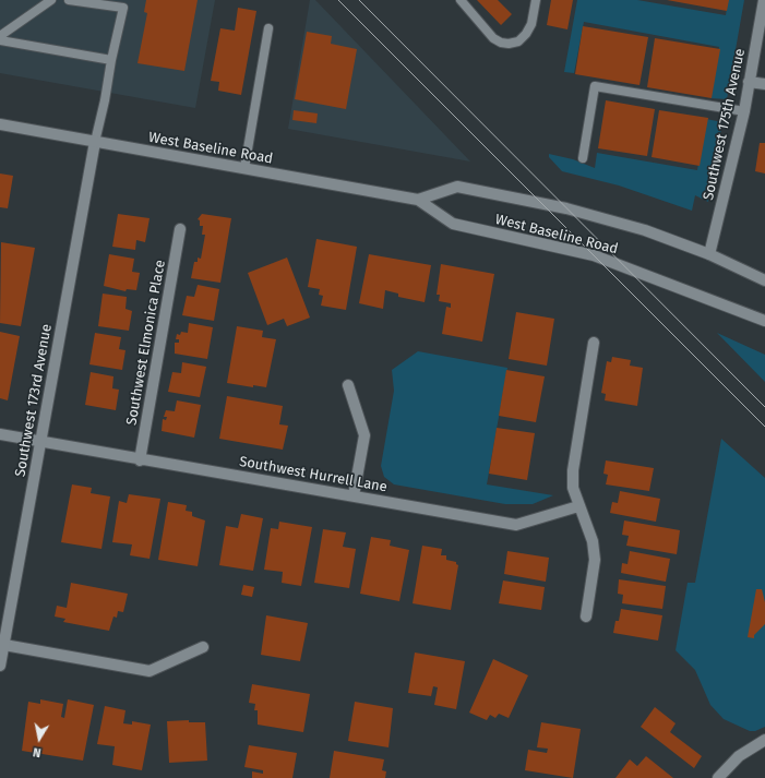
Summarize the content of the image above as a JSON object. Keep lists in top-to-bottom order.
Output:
{
  "streets": {
    "street": [
      "Southwest 175th Avenue",
      "West Baseline Road",
      "Southwest Elmonica Place",
      "Southwest 173rd Avenue",
      "Southwest Hurrell Lane"
    ]
  },
  "crossings": [
    ["Southwest 175th Avenue", "West Baseline Road"],
    ["West Baseline Road", "Southwest 173rd Avenue"],
    ["Southwest Elmonica Place", "Southwest Hurrell Lane"],
    ["Southwest 173rd Avenue", "Southwest Hurrell Lane"]
  ],
  "north": "bottom"
}
